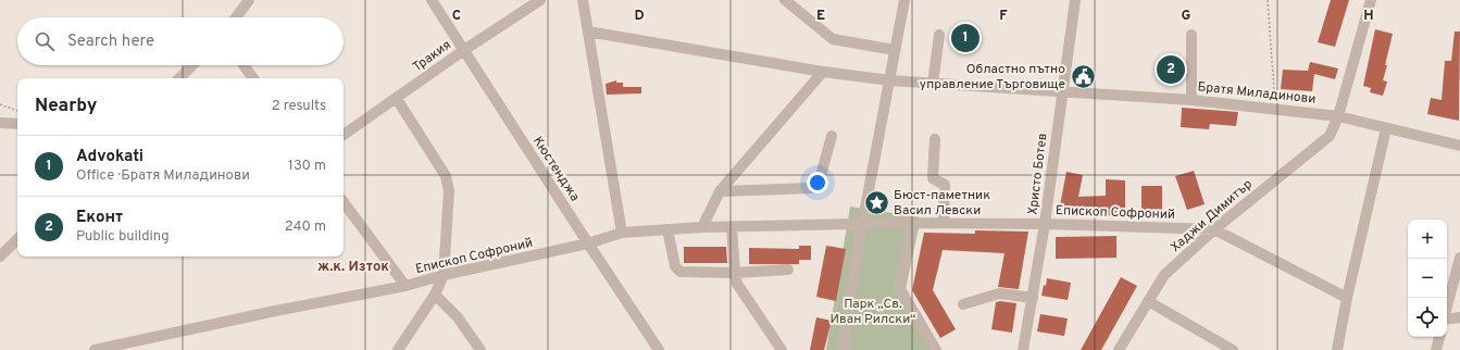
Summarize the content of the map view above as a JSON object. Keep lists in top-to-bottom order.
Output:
{
  "streets": {
    "street": [
      "Тракия",
      "Братя Миладинови",
      "Кюстенджа",
      "Христо Ботев",
      "Епископ Софроний",
      "Хаджи Димитър"
    ]
  },
  "crossings": [
    ["Тракия", "Кюстенджа"],
    ["Братя Миладинови", "Христо Ботев"],
    ["Братя Миладинови", "Хаджи Димитър"],
    ["Кюстенджа", "Епископ Софроний"],
    ["Христо Ботев", "Епископ Софроний"],
    ["Епископ Софроний", "Хаджи Димитър"]
  ],
  "districts": ["ж.к. Изток"],
  "parks": ["Парк „Св. Иван Рилски“"],
  "places": {
    "public building": ["Областно пътно управление Търговище"],
    "place": ["Бюст-паметник Васил Левски"]
  },
  "page": {
    "search": "Search here",
    "pins": ["1", "2"],
    "heading": ["Nearby", "2 results"],
    "list": [
      {
        "mark": "1",
        "name": "Advokati",
        "note": "Office · Братя Миладинови",
        "value": "130 m"
      },
      {
        "mark": "2",
        "name": "Еконт",
        "note": "Public building",
        "value": "240 m"
      }
    ],
    "map_buttons": ["+", "−"]
  },
  "grid": {
    "columns": [
      "C",
      "D",
      "E",
      "F",
      "G",
      "H"
    ]
  }
}
